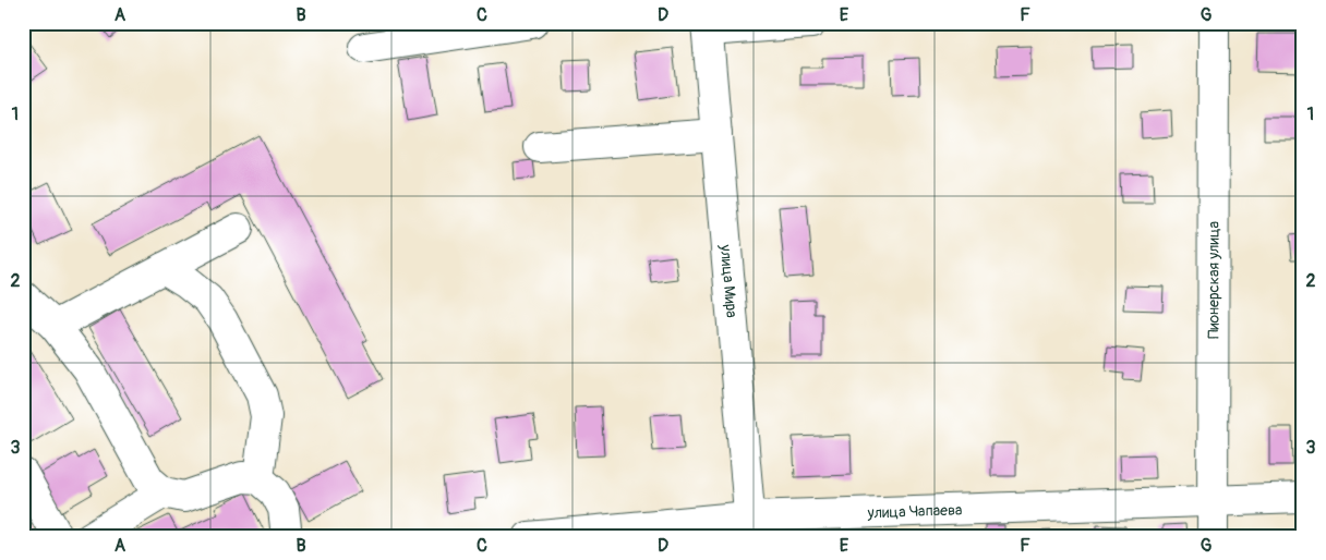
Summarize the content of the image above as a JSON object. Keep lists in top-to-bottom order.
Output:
{
  "streets": {
    "street": ["улица Мира", "Пионерская улица", "улица Чапаева"]
  },
  "crossings": [
    ["улица Мира", "улица Чапаева"],
    ["Пионерская улица", "улица Чапаева"]
  ],
  "grid": {
    "columns": [
      "A",
      "B",
      "C",
      "D",
      "E",
      "F",
      "G"
    ],
    "rows": ["1", "2", "3"]
  }
}
